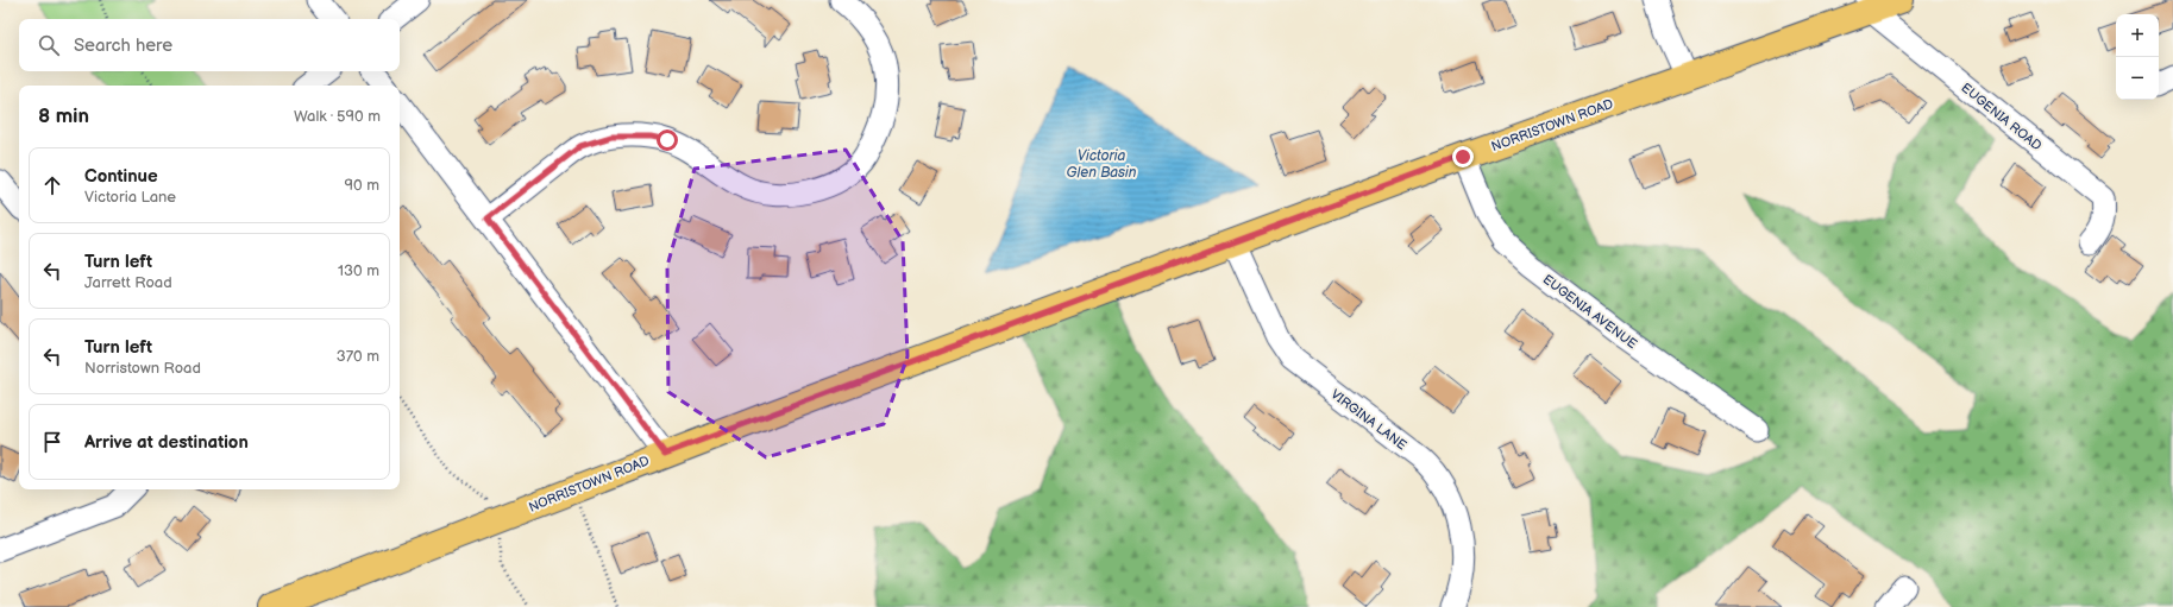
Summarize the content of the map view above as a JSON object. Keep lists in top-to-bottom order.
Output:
{
  "streets": {
    "main road": ["NORRISTOWN ROAD"],
    "street": ["EUGENIA ROAD", "EUGENIA AVENUE", "VIRGINA LANE"]
  },
  "crossings": [
    ["EUGENIA ROAD", "NORRISTOWN ROAD"],
    ["NORRISTOWN ROAD", "EUGENIA AVENUE"],
    ["NORRISTOWN ROAD", "VIRGINA LANE"]
  ],
  "water": ["Victoria Glen Basin"],
  "page": {
    "map_buttons": ["+", "−"],
    "search": "Search here",
    "heading": ["8 min", "Walk · 590 m"],
    "list": [
      ["Continue", "Victoria Lane", "90 m"],
      ["Turn left", "Jarrett Road", "130 m"],
      ["Turn left", "Norristown Road", "370 m"],
      "Arrive at destination"
    ]
  }
}
